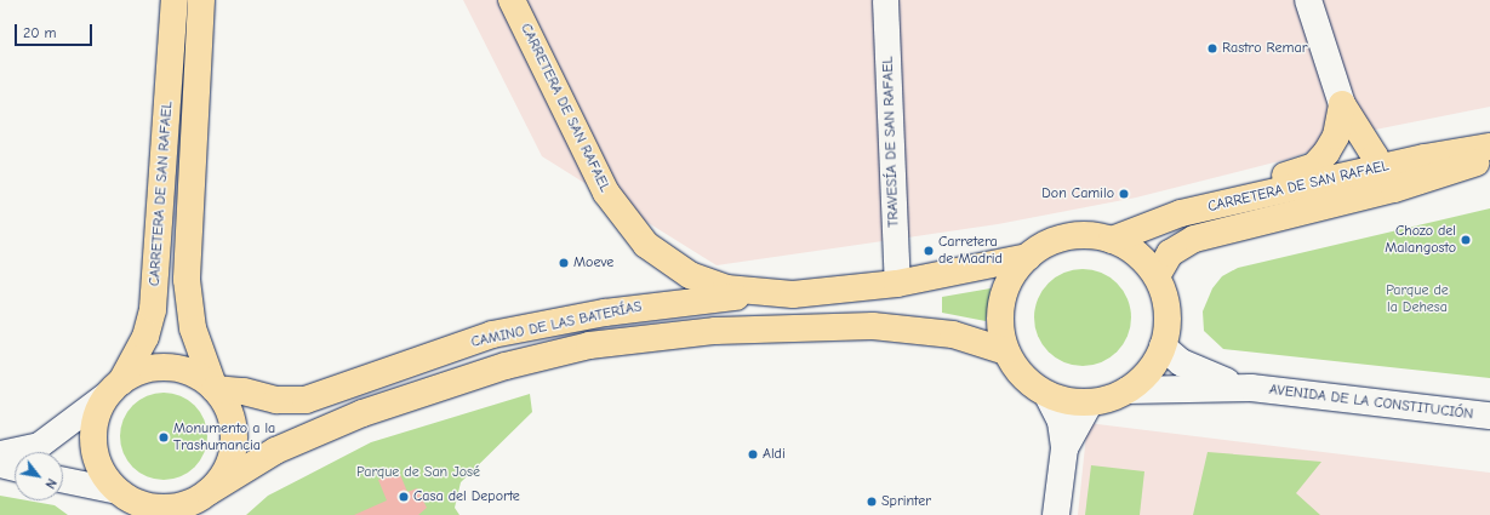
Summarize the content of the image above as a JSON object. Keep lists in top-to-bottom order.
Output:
{
  "streets": {
    "main road": ["CARRETERA DE SAN RAFAEL", "CAMINO DE LAS BATERÍAS", "AVENIDA DE LA CONSTITUCIÓN"],
    "street": ["TRAVESÍA DE SAN RAFAEL"]
  },
  "crossings": [
    ["CARRETERA DE SAN RAFAEL", "TRAVESÍA DE SAN RAFAEL"],
    ["CARRETERA DE SAN RAFAEL", "CAMINO DE LAS BATERÍAS"],
    ["CARRETERA DE SAN RAFAEL", "AVENIDA DE LA CONSTITUCIÓN"],
    ["CAMINO DE LAS BATERÍAS", "AVENIDA DE LA CONSTITUCIÓN"]
  ],
  "parks": ["Parque de la Dehesa", "Parque de San José"],
  "places": [
    "Rastro Remar",
    "Don Camilo",
    "Chozo del Malangosto",
    "Carretera de Madrid",
    "Moeve",
    "Monumento a la Trashumancia",
    "Aldi",
    "Casa del Deporte",
    "Sprinter"
  ],
  "scale_bar": "20 m",
  "north": "bottom right"
}
